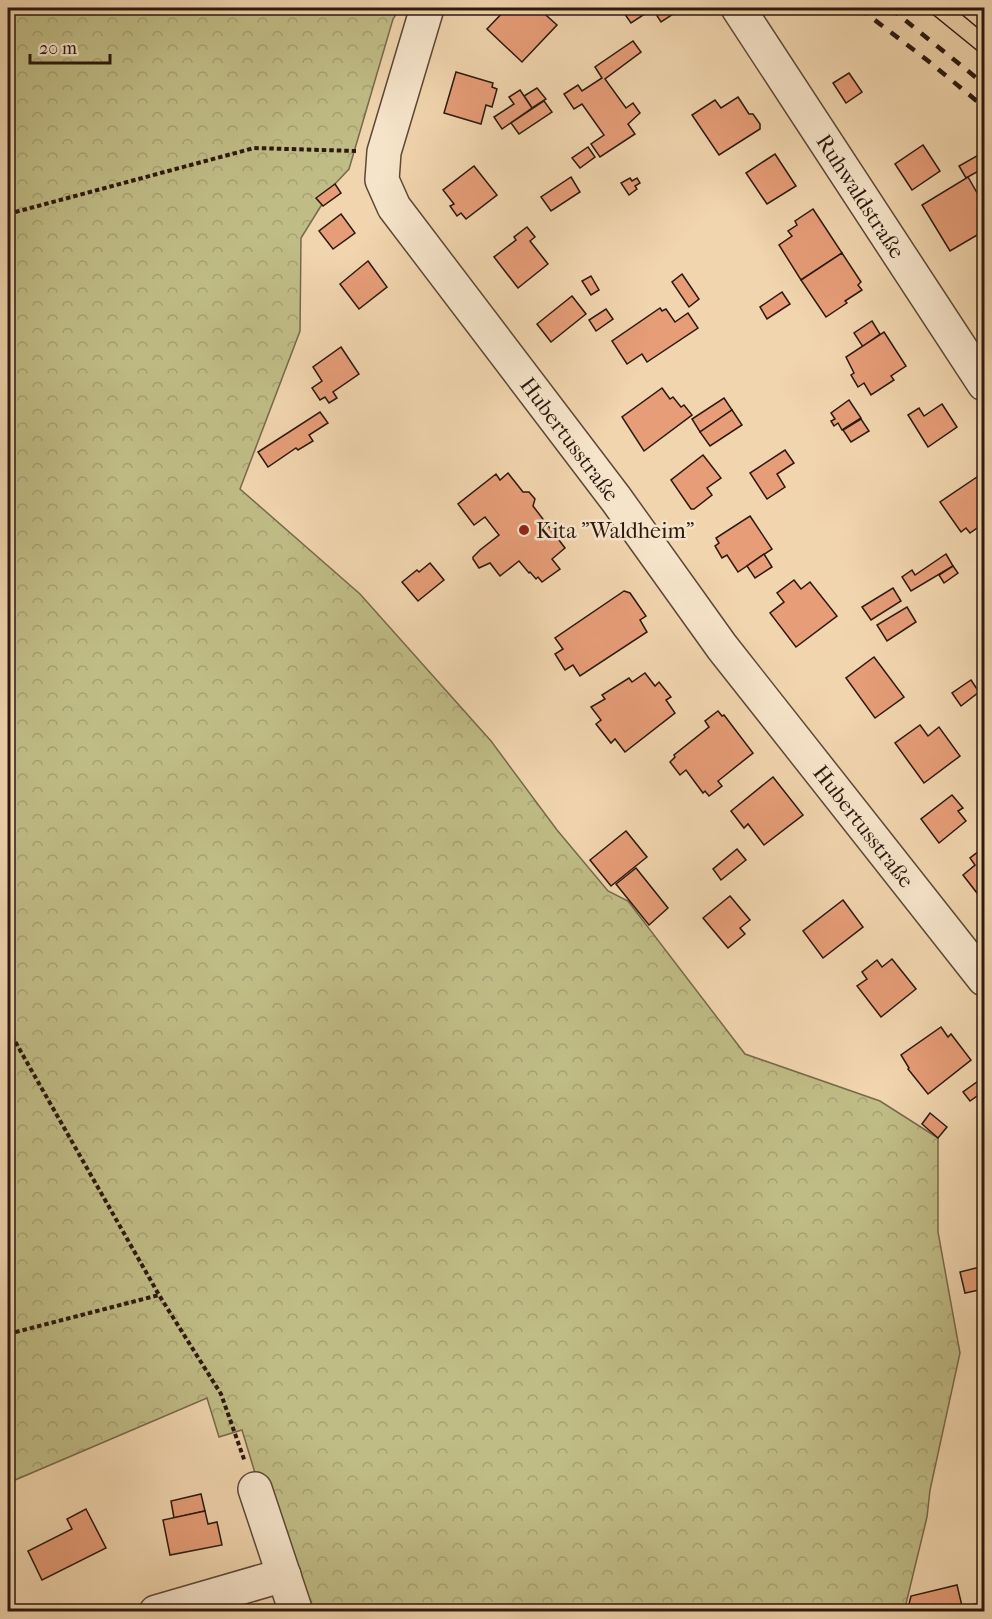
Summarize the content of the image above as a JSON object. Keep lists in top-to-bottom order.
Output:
{
  "streets": {
    "street": ["Ruhwaldstraße", "Hubertusstraße"]
  },
  "places": ["Kita \"Waldheim\""],
  "scale_bar": "20 m"
}
